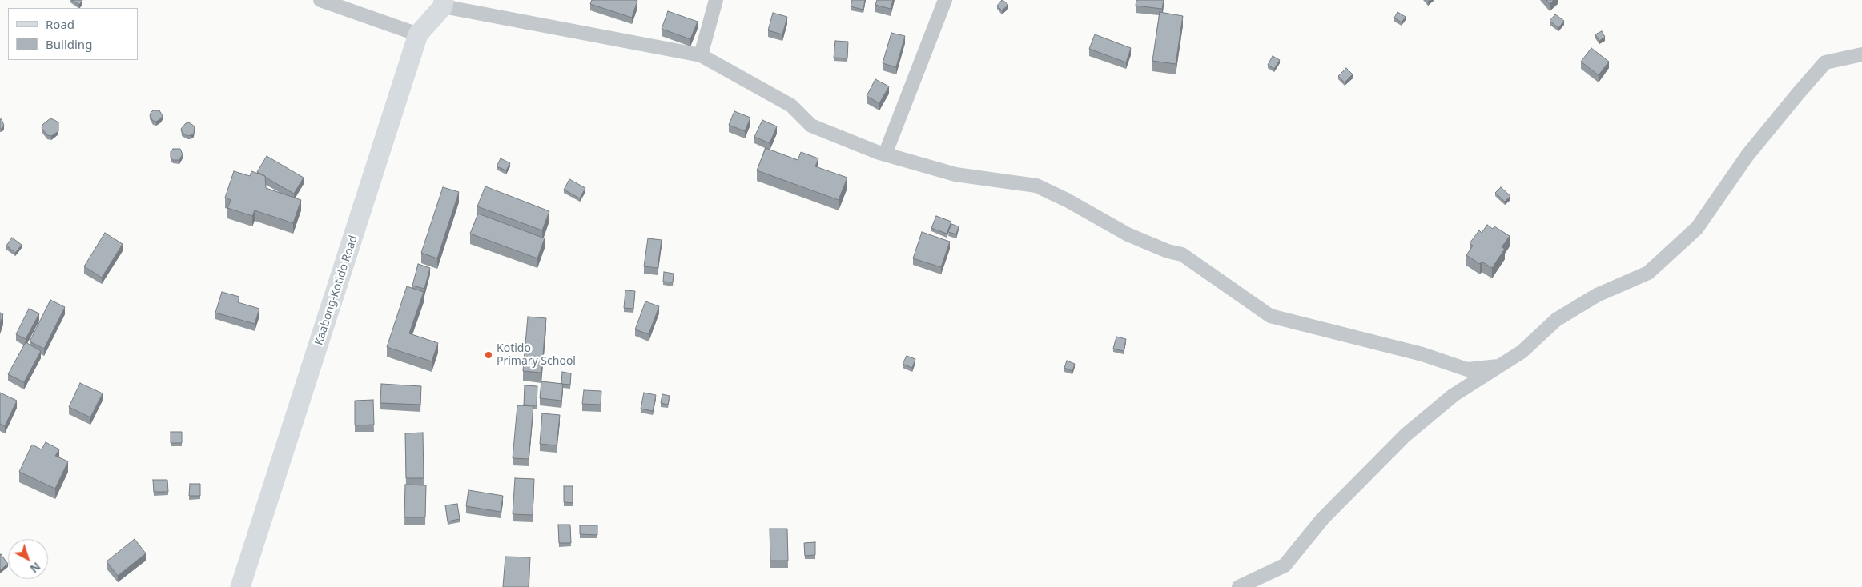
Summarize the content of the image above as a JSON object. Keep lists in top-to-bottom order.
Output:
{
  "streets": {
    "main road": ["Kaabong-Kotido Road"]
  },
  "places": ["Kotido Primary School"],
  "legend": ["Road", "Building"],
  "north": "bottom right"
}
